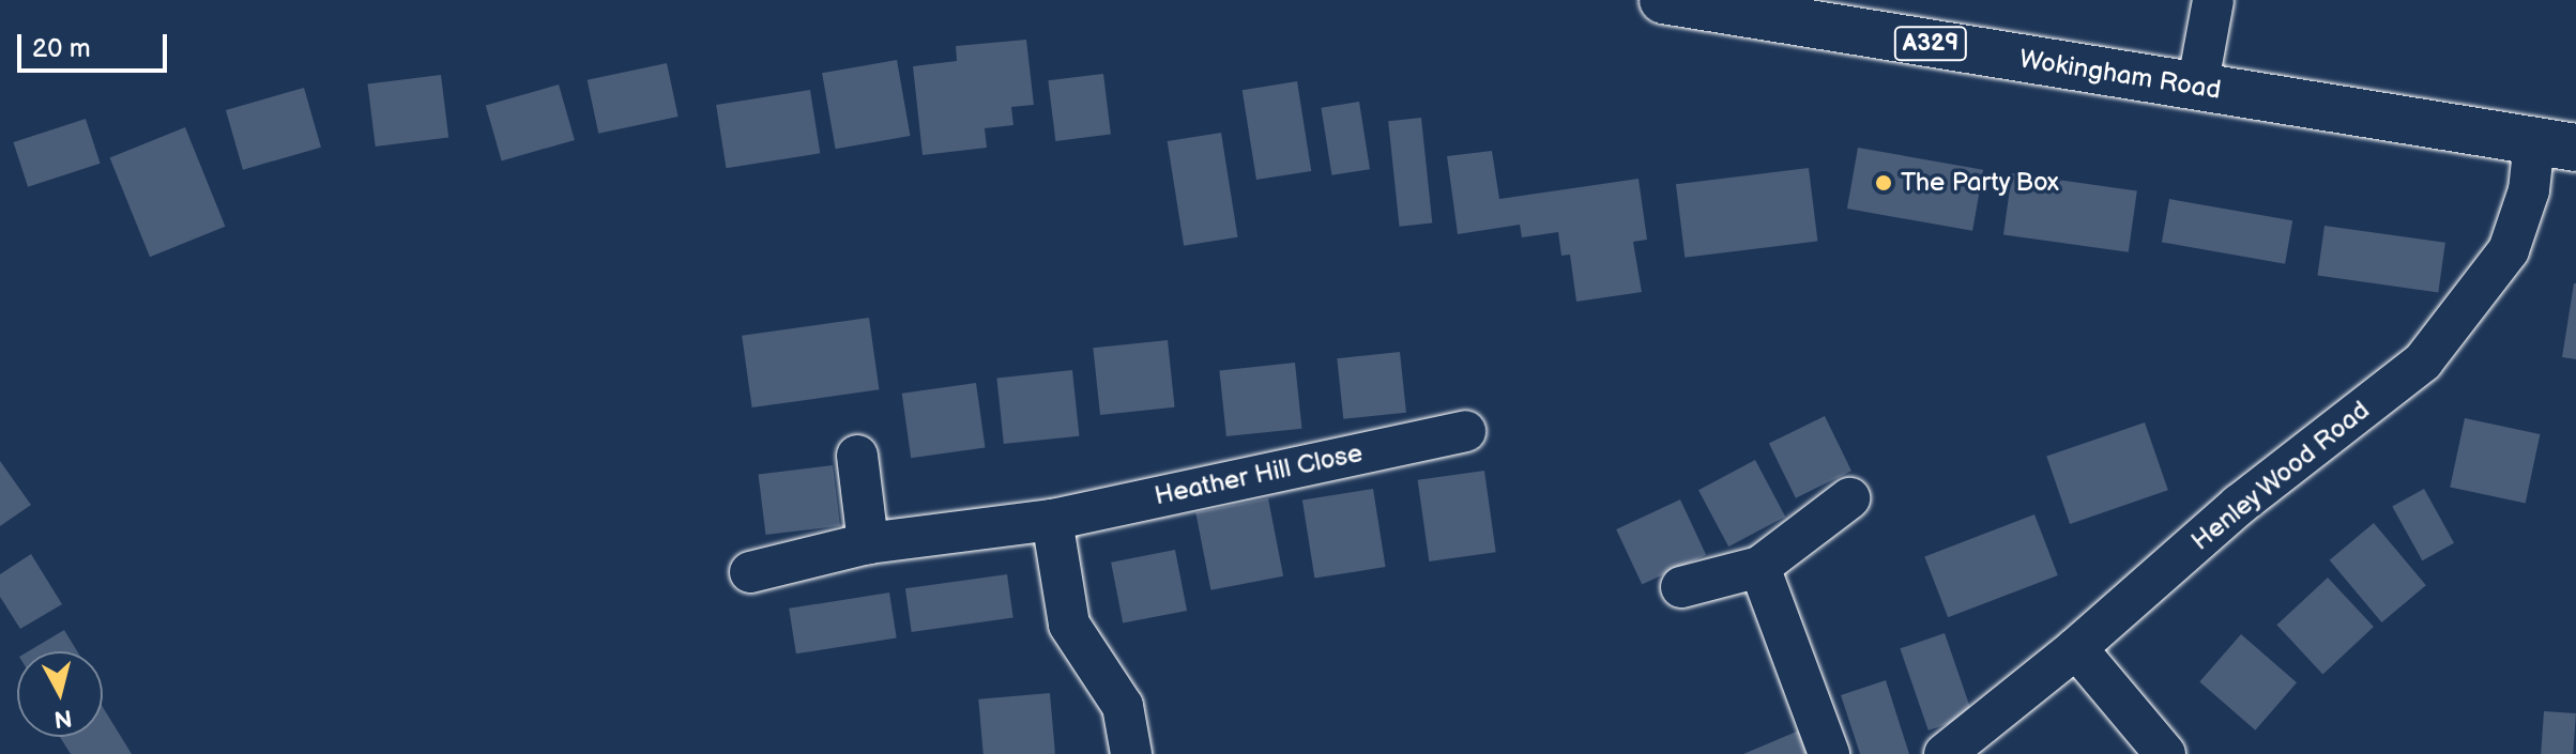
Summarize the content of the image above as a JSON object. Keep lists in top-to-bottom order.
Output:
{
  "streets": {
    "main road": ["A329", "Wokingham Road"],
    "street": ["Heather Hill Close", "Henley Wood Road"]
  },
  "crossings": [
    ["Wokingham Road", "Henley Wood Road"]
  ],
  "places": ["The Party Box"],
  "scale_bar": "20 m",
  "north": "bottom"
}
